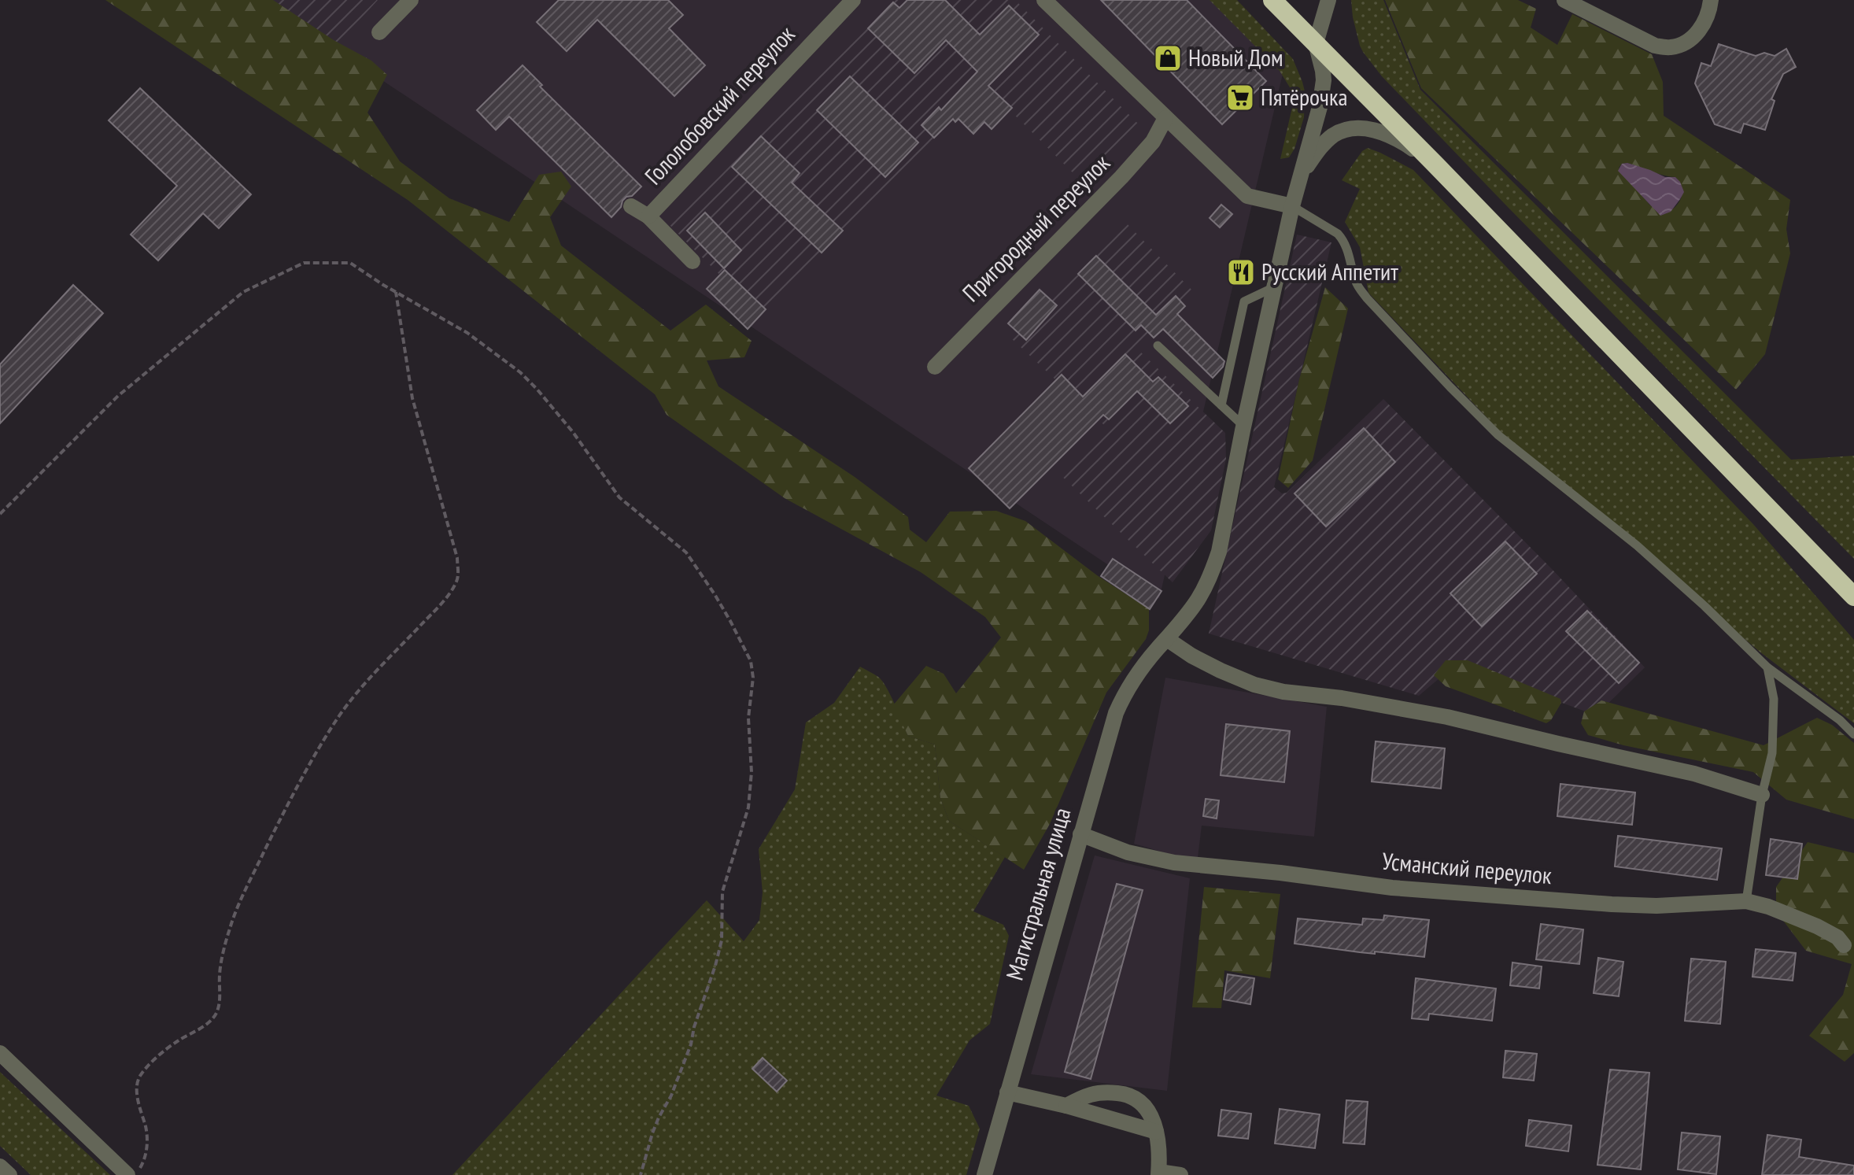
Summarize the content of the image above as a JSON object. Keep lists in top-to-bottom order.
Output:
{
  "streets": {
    "street": [
      "Гололобовский переулок",
      "Пригородный переулок",
      "Усманский переулок",
      "Магистральная улица"
    ]
  },
  "crossings": [
    ["Усманский переулок", "Магистральная улица"]
  ],
  "places": {
    "shop": ["Новый Дом"],
    "supermarket": ["Пятёрочка"],
    "restaurant": ["Русский Аппетит"]
  }
}
